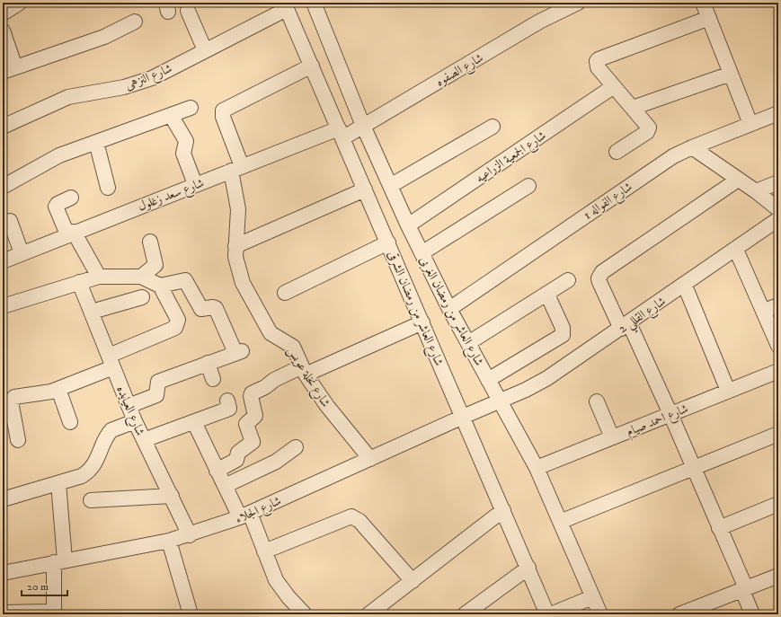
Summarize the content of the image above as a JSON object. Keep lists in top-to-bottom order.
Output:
{
  "streets": {
    "street": [
      "شارع الصفوه",
      "شارع النزهى",
      "شارع الجمعية الزراعيه",
      "شارع سعد زغلول",
      "شارع الفواله 1",
      "شارع العاشر من رمضان الشرقى",
      "شارع العاشر من رمضان الغربى",
      "شارع القللي 2",
      "شارع نخلة عويس",
      "شارع العيايده",
      "شارع احمد صيام",
      "شارع الجلاء"
    ]
  },
  "crossings": [
    ["شارع الصفوه", "شارع سعد زغلول"],
    ["شارع الصفوه", "شارع العاشر من رمضان الشرقى"],
    ["شارع الصفوه", "شارع العاشر من رمضان الغربى"],
    ["شارع النزهى", "شارع العاشر من رمضان الشرقى"],
    ["شارع الجمعية الزراعيه", "شارع العاشر من رمضان الغربى"],
    ["شارع سعد زغلول", "شارع العاشر من رمضان الشرقى"],
    ["شارع سعد زغلول", "شارع نخلة عويس"],
    ["شارع الفواله 1", "شارع العاشر من رمضان الغربى"],
    ["شارع العاشر من رمضان الشرقى", "شارع نخلة عويس"],
    ["شارع العاشر من رمضان الشرقى", "شارع الجلاء"],
    ["شارع العاشر من رمضان الغربى", "شارع القللي 2"],
    ["شارع العاشر من رمضان الغربى", "شارع احمد صيام"],
    ["شارع العاشر من رمضان الغربى", "شارع الجلاء"],
    ["شارع القللي 2", "شارع الجلاء"],
    ["شارع نخلة عويس", "شارع الجلاء"],
    ["شارع العيايده", "شارع الجلاء"]
  ],
  "scale_bar": "20 m"
}
